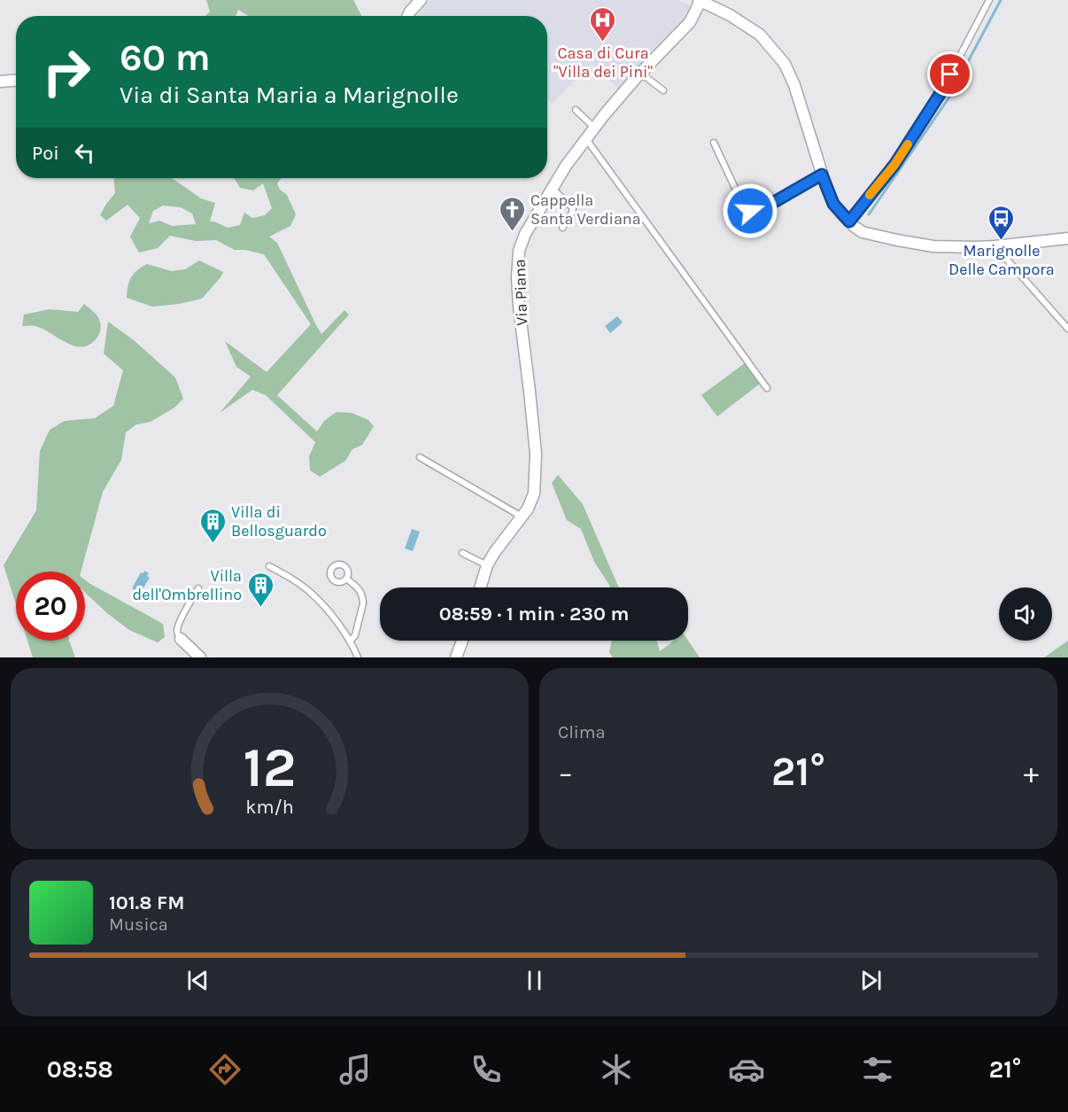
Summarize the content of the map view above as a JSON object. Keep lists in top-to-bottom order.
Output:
{
  "streets": {
    "street": ["Via Piana"]
  },
  "places": {
    "hospital": ["Casa di Cura \"Villa dei Pini\""],
    "church": ["Cappella Santa Verdiana"],
    "bus stop": ["Marignolle Delle Campora"],
    "building": ["Villa di Bellosguardo", "Villa dell'Ombrellino"]
  },
  "page": {
    "turn": ["60 m", "Via di Santa Maria a Marignolle"],
    "then": "Poi",
    "limit": "20",
    "trip": "08:59 · 1 min · 230 m",
    "tile": "Clima",
    "heat": ["−", "21°", "+"],
    "song": ["101.8 FM", "Musica"],
    "tabs": ["08:58", "21°"],
    "gauge": ["12", "km/h"]
  }
}
